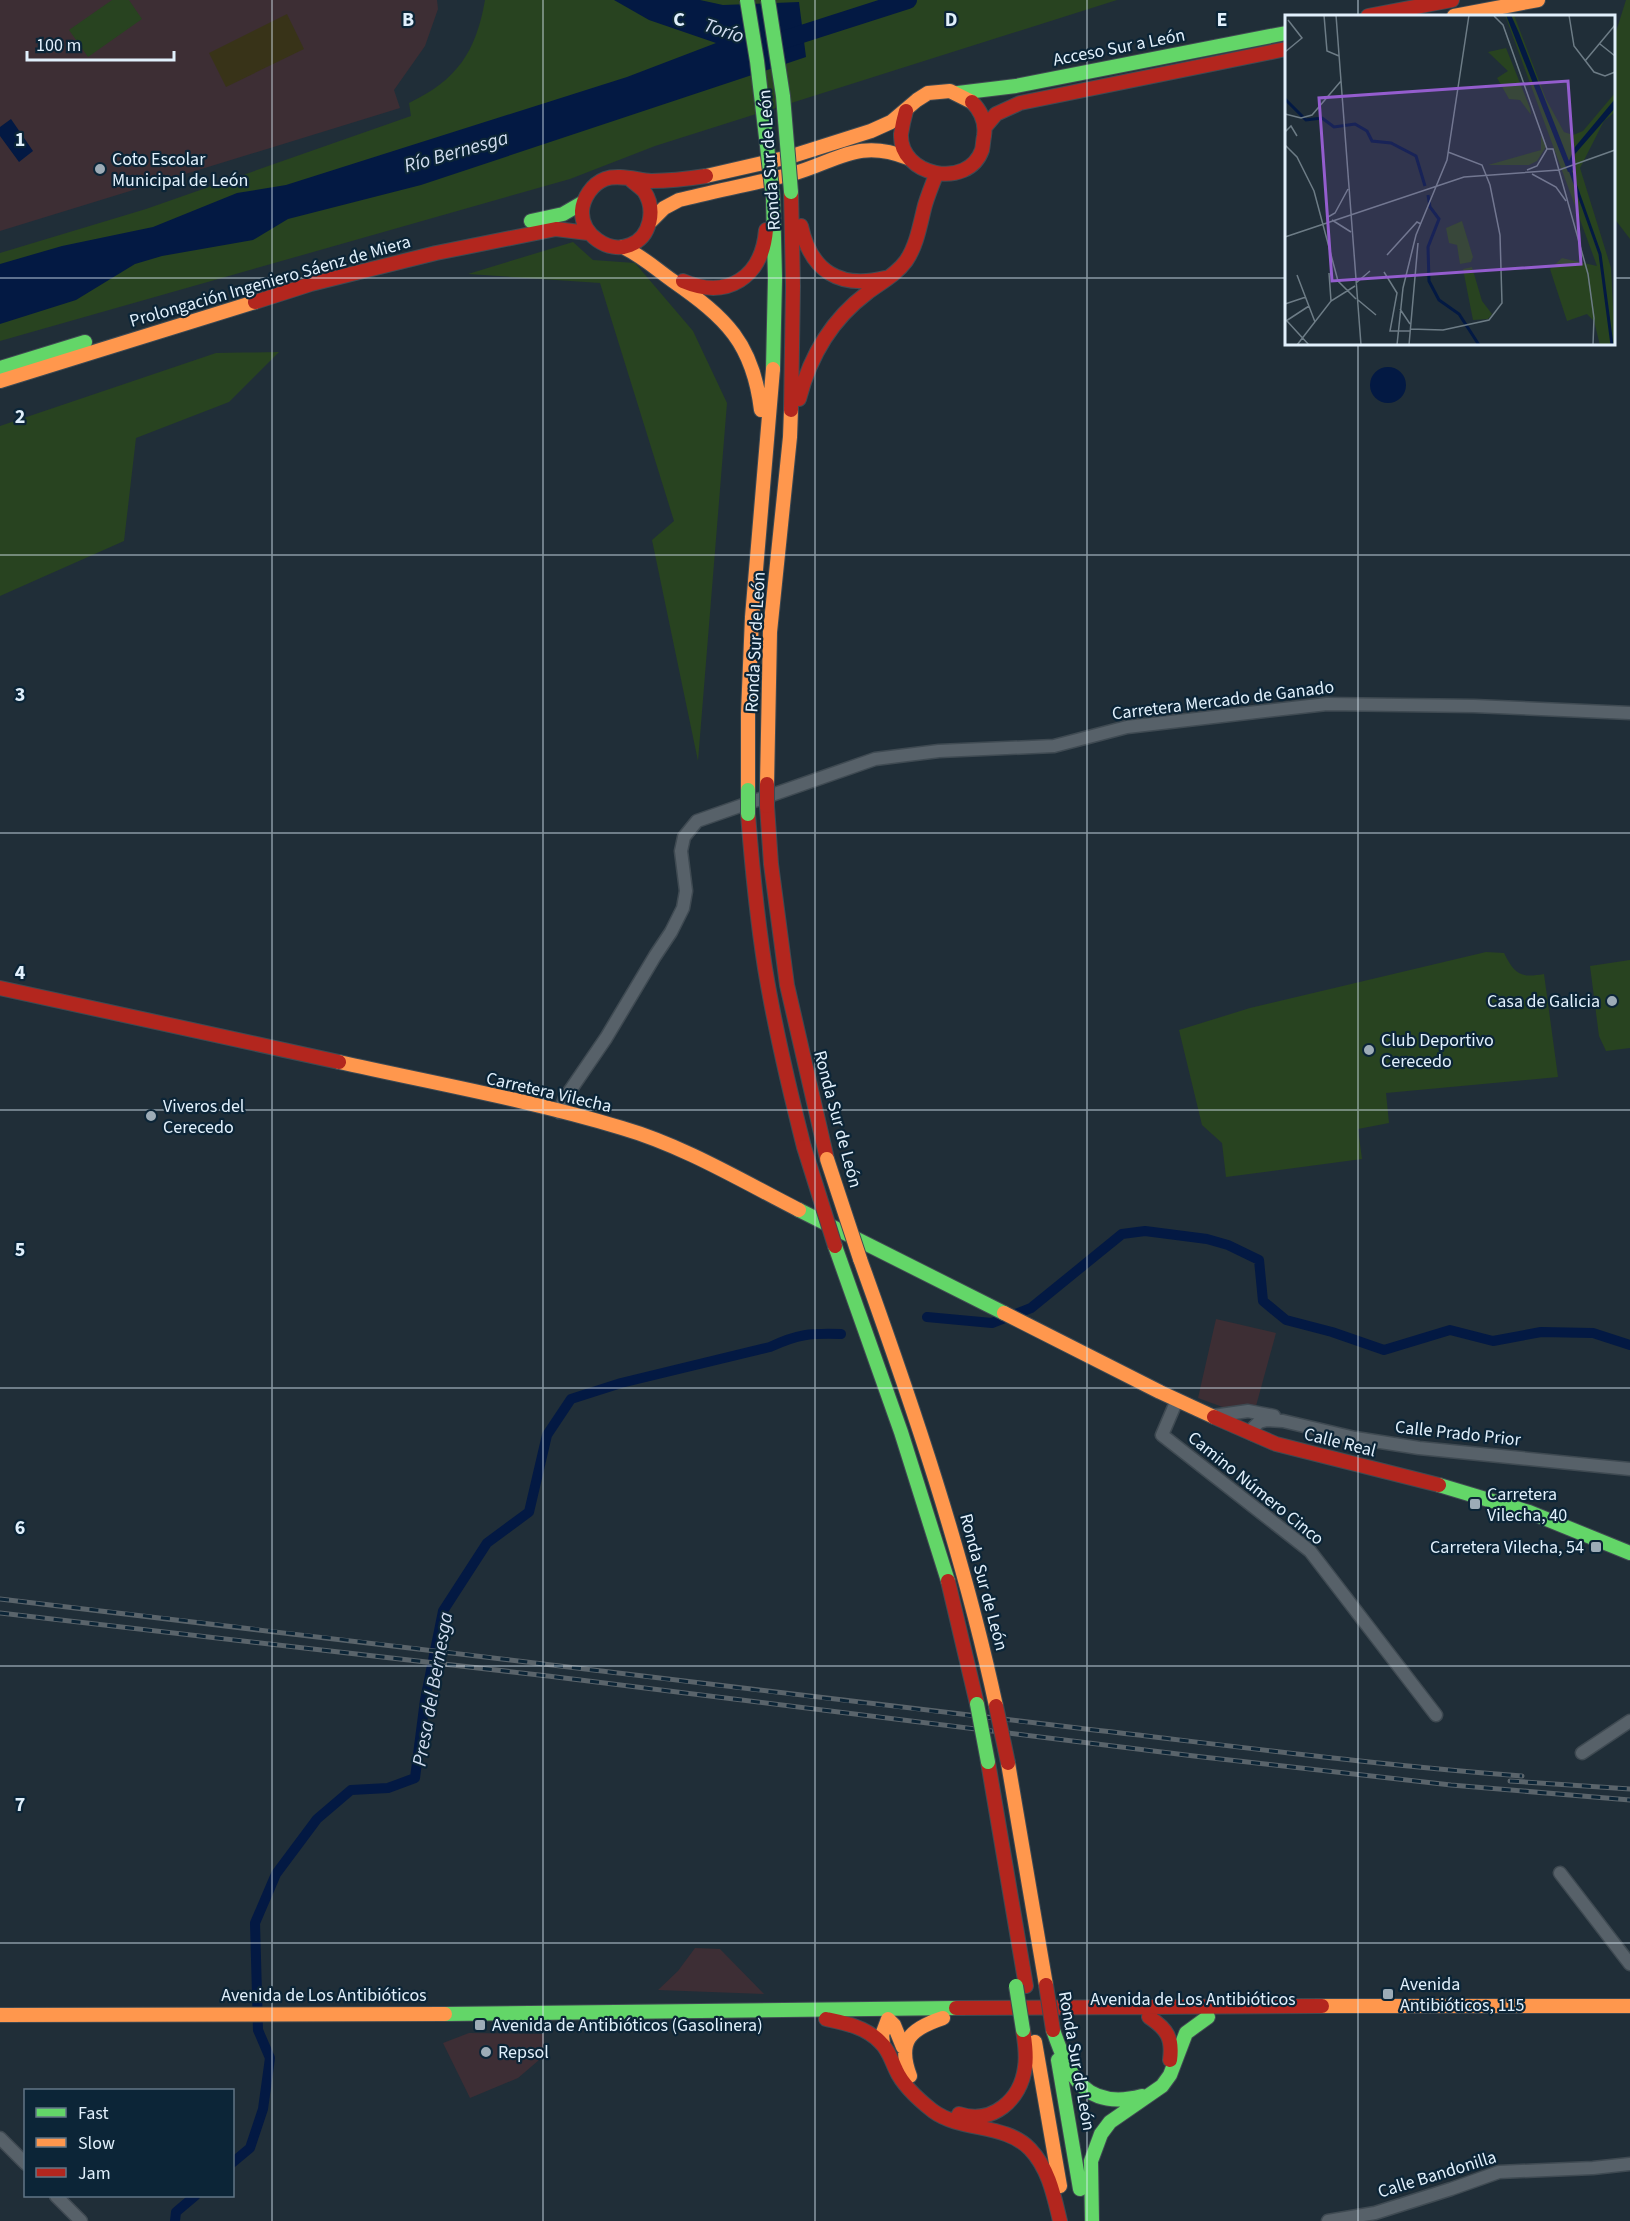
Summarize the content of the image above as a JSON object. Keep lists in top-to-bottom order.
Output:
{
  "streets": {
    "main road": [
      "Acceso Sur a León",
      "Ronda Sur de León",
      "Prolongación Ingeniero Sáenz de Miera",
      "Carretera Vilecha",
      "Calle Real",
      "Avenida de Los Antibióticos"
    ],
    "street": [
      "Carretera Mercado de Ganado",
      "Calle Prado Prior",
      "Camino Número Cinco",
      "Calle Bandonilla"
    ]
  },
  "crossings": [
    ["Carretera Mercado de Ganado", "Carretera Vilecha"],
    ["Carretera Vilecha", "Calle Real"],
    ["Calle Prado Prior", "Calle Real"],
    ["Calle Real", "Camino Número Cinco"]
  ],
  "water": ["Torío", "Río Bernesga", "Presa del Bernesga"],
  "places": {
    "other": [
      "Coto Escolar Municipal de León",
      "Casa de Galicia",
      "Club Deportivo Cerecedo",
      "Viveros del Cerecedo",
      "Repsol"
    ],
    "transit": [
      "Carretera Vilecha, 40",
      "Carretera Vilecha, 54",
      "Avenida Antibióticos, 115",
      "Avenida de Antibióticos (Gasolinera)"
    ]
  },
  "legend": ["Fast", "Slow", "Jam"],
  "scale_bar": "100 m",
  "grid": {
    "columns": [
      "B",
      "C",
      "D",
      "E"
    ],
    "rows": [
      "1",
      "2",
      "3",
      "4",
      "5",
      "6",
      "7"
    ]
  }
}
